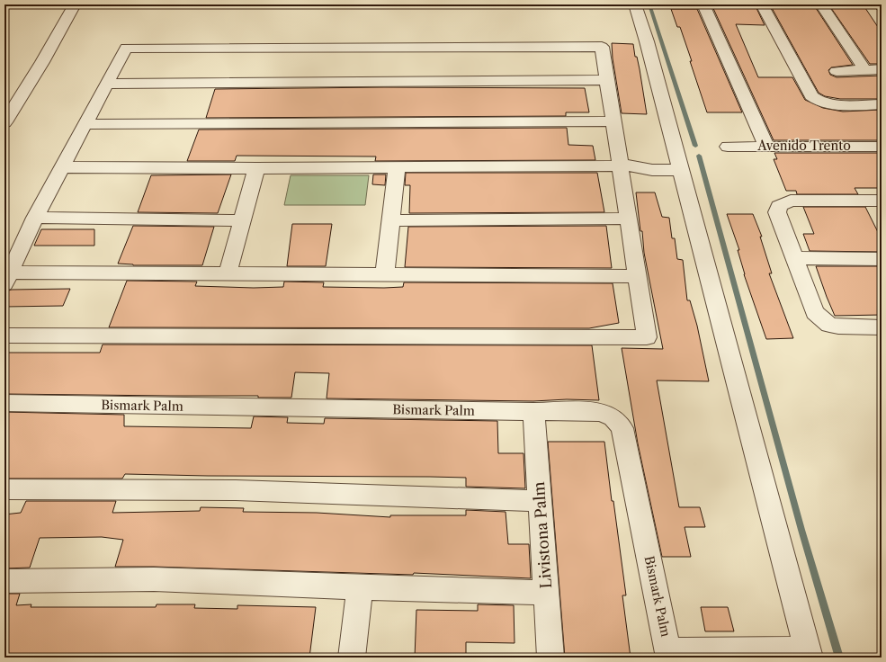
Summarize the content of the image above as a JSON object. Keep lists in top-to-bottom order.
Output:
{
  "streets": {
    "street": ["Avenido Trento", "Bismark Palm", "Livistona Palm"]
  },
  "crossings": [
    ["Bismark Palm", "Livistona Palm"]
  ]
}
